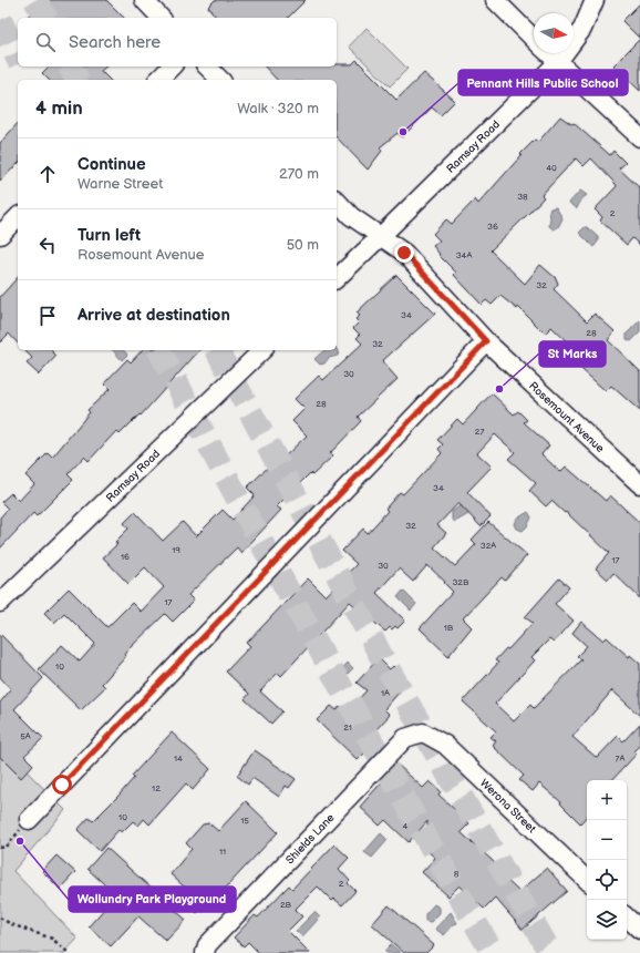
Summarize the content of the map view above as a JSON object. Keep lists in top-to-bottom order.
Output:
{
  "streets": {
    "street": [
      "Ramsay Road",
      "Rosemount Avenue",
      "Werona Street",
      "Shields Lane"
    ]
  },
  "crossings": [
    ["Ramsay Road", "Rosemount Avenue"],
    ["Werona Street", "Shields Lane"]
  ],
  "places": ["Pennant Hills Public School", "St Marks", "Wollundry Park Playground"],
  "house_numbers": [
    "40",
    "38",
    "2",
    "36",
    "34A",
    "32",
    "34",
    "28",
    "32",
    "30",
    "28",
    "27",
    "34",
    "32",
    "32A",
    "19",
    "16",
    "17",
    "30",
    "32B",
    "17",
    "1B",
    "10",
    "1A",
    "21",
    "5A",
    "14",
    "7A",
    "12",
    "10",
    "15",
    "4",
    "11",
    "8",
    "2",
    "2B"
  ],
  "north": "right",
  "page": {
    "search": "Search here",
    "heading": ["4 min", "Walk · 320 m"],
    "list": [
      ["Continue", "Warne Street", "270 m"],
      ["Turn left", "Rosemount Avenue", "50 m"],
      "Arrive at destination"
    ],
    "map_buttons": ["+", "−"]
  }
}
